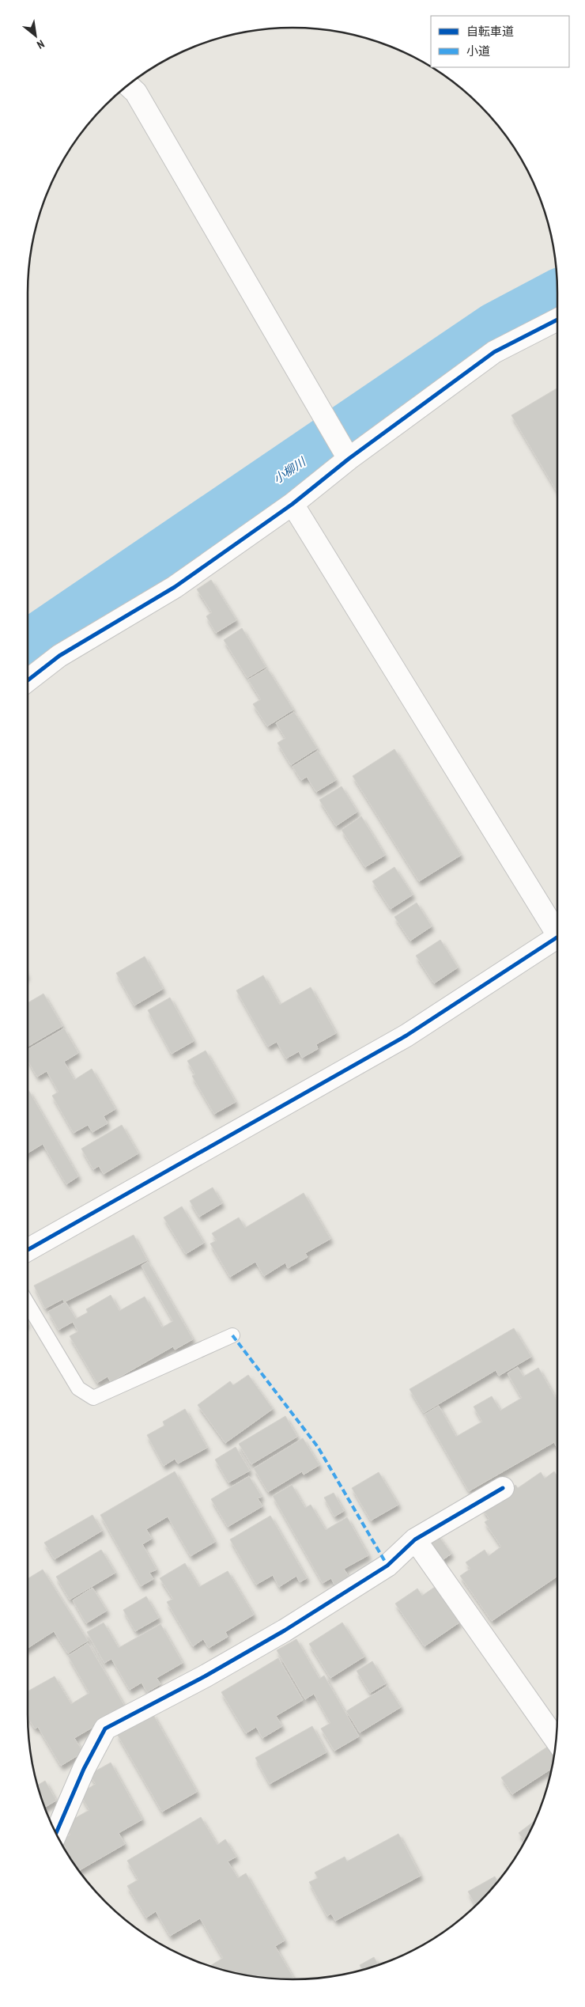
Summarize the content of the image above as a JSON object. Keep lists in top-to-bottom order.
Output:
{
  "water": ["小柳川"],
  "legend": ["自転車道", "小道"],
  "north": "bottom right"
}
